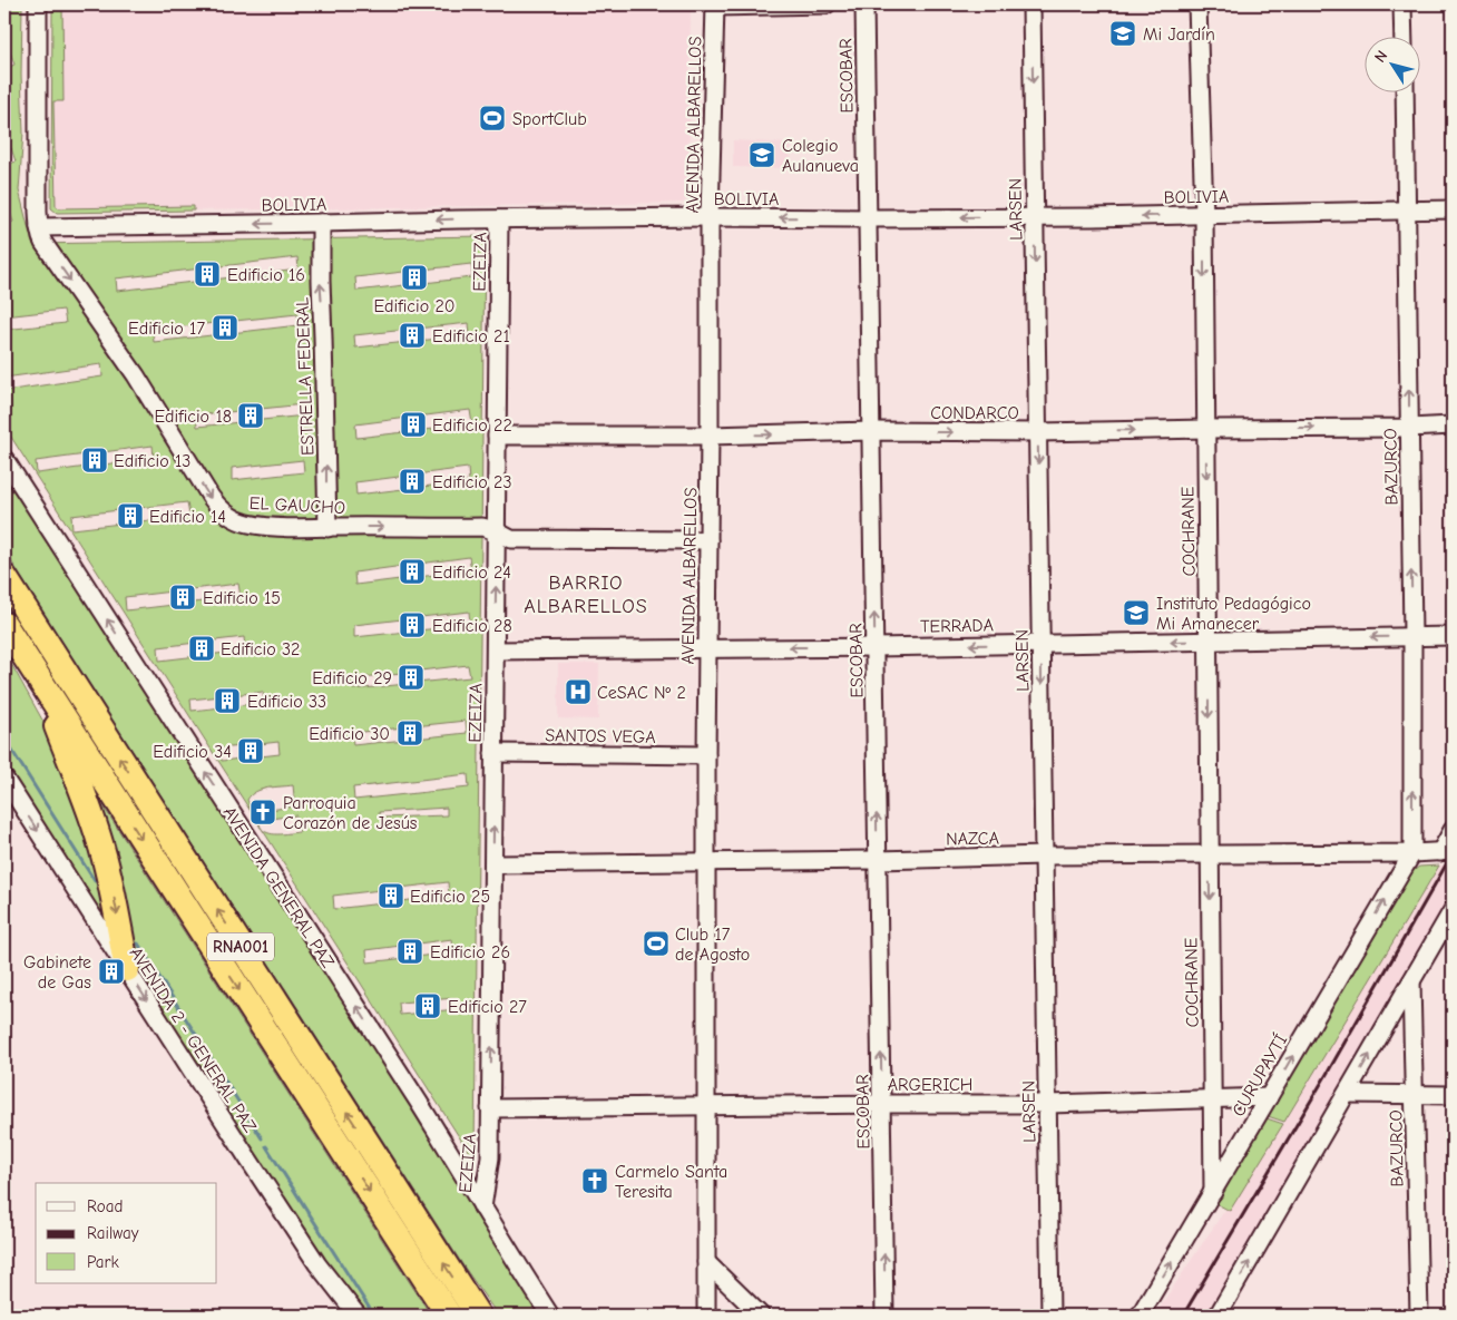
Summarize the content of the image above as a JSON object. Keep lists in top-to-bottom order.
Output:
{
  "streets": {
    "highway": ["RNA001"],
    "street": [
      "ESCOBAR",
      "AVENIDA ALBARELLOS",
      "BOLIVIA",
      "LARSEN",
      "EZEIZA",
      "ESTRELLA FEDERAL",
      "CONDARCO",
      "BAZURCO",
      "EL GAUCHO",
      "COCHRANE",
      "TERRADA",
      "SANTOS VEGA",
      "NAZCA",
      "AVENIDA GENERAL PAZ",
      "AVENIDA 2 - GENERAL PAZ",
      "CURUPAYTÍ",
      "ARGERICH"
    ]
  },
  "crossings": [
    ["ESCOBAR", "BOLIVIA"],
    ["ESCOBAR", "CONDARCO"],
    ["ESCOBAR", "TERRADA"],
    ["ESCOBAR", "NAZCA"],
    ["ESCOBAR", "ARGERICH"],
    ["AVENIDA ALBARELLOS", "BOLIVIA"],
    ["AVENIDA ALBARELLOS", "CONDARCO"],
    ["AVENIDA ALBARELLOS", "EL GAUCHO"],
    ["AVENIDA ALBARELLOS", "TERRADA"],
    ["AVENIDA ALBARELLOS", "SANTOS VEGA"],
    ["AVENIDA ALBARELLOS", "NAZCA"],
    ["AVENIDA ALBARELLOS", "ARGERICH"],
    ["BOLIVIA", "LARSEN"],
    ["BOLIVIA", "EZEIZA"],
    ["BOLIVIA", "ESTRELLA FEDERAL"],
    ["BOLIVIA", "BAZURCO"],
    ["BOLIVIA", "EL GAUCHO"],
    ["BOLIVIA", "COCHRANE"],
    ["LARSEN", "CONDARCO"],
    ["LARSEN", "TERRADA"],
    ["LARSEN", "NAZCA"],
    ["LARSEN", "ARGERICH"],
    ["EZEIZA", "CONDARCO"],
    ["EZEIZA", "EL GAUCHO"],
    ["EZEIZA", "TERRADA"],
    ["EZEIZA", "SANTOS VEGA"],
    ["EZEIZA", "NAZCA"],
    ["EZEIZA", "AVENIDA GENERAL PAZ"],
    ["EZEIZA", "ARGERICH"],
    ["ESTRELLA FEDERAL", "EL GAUCHO"],
    ["CONDARCO", "BAZURCO"],
    ["CONDARCO", "COCHRANE"],
    ["BAZURCO", "TERRADA"],
    ["BAZURCO", "NAZCA"],
    ["BAZURCO", "CURUPAYTÍ"],
    ["COCHRANE", "TERRADA"],
    ["COCHRANE", "NAZCA"],
    ["COCHRANE", "CURUPAYTÍ"],
    ["COCHRANE", "ARGERICH"],
    ["NAZCA", "CURUPAYTÍ"],
    ["CURUPAYTÍ", "ARGERICH"]
  ],
  "one_way": [
    "ESCOBAR",
    "BOLIVIA",
    "LARSEN",
    "EZEIZA",
    "ESTRELLA FEDERAL",
    "CONDARCO",
    "BAZURCO",
    "EL GAUCHO",
    "COCHRANE",
    "TERRADA",
    "AVENIDA GENERAL PAZ",
    "AVENIDA 2 - GENERAL PAZ"
  ],
  "districts": ["BARRIO ALBARELLOS"],
  "places": {
    "school or university": ["Mi Jardín", "Colegio Aulanueva", "Instituto Pedagógico Mi Amanecer"],
    "sports": ["SportClub", "Club 17 de Agosto"],
    "building": [
      "Edificio 16",
      "Edificio 20",
      "Edificio 17",
      "Edificio 21",
      "Edificio 18",
      "Edificio 22",
      "Edificio 13",
      "Edificio 23",
      "Edificio 14",
      "Edificio 24",
      "Edificio 15",
      "Edificio 28",
      "Edificio 32",
      "Edificio 29",
      "Edificio 33",
      "Edificio 30",
      "Edificio 34",
      "Edificio 25",
      "Edificio 26",
      "Gabinete de Gas",
      "Edificio 27"
    ],
    "hospital": ["CeSAC Nº 2"],
    "church": ["Parroquia Corazón de Jesús", "Carmelo Santa Teresita"]
  },
  "legend": ["Road", "Railway", "Park"],
  "north": "top left"
}
